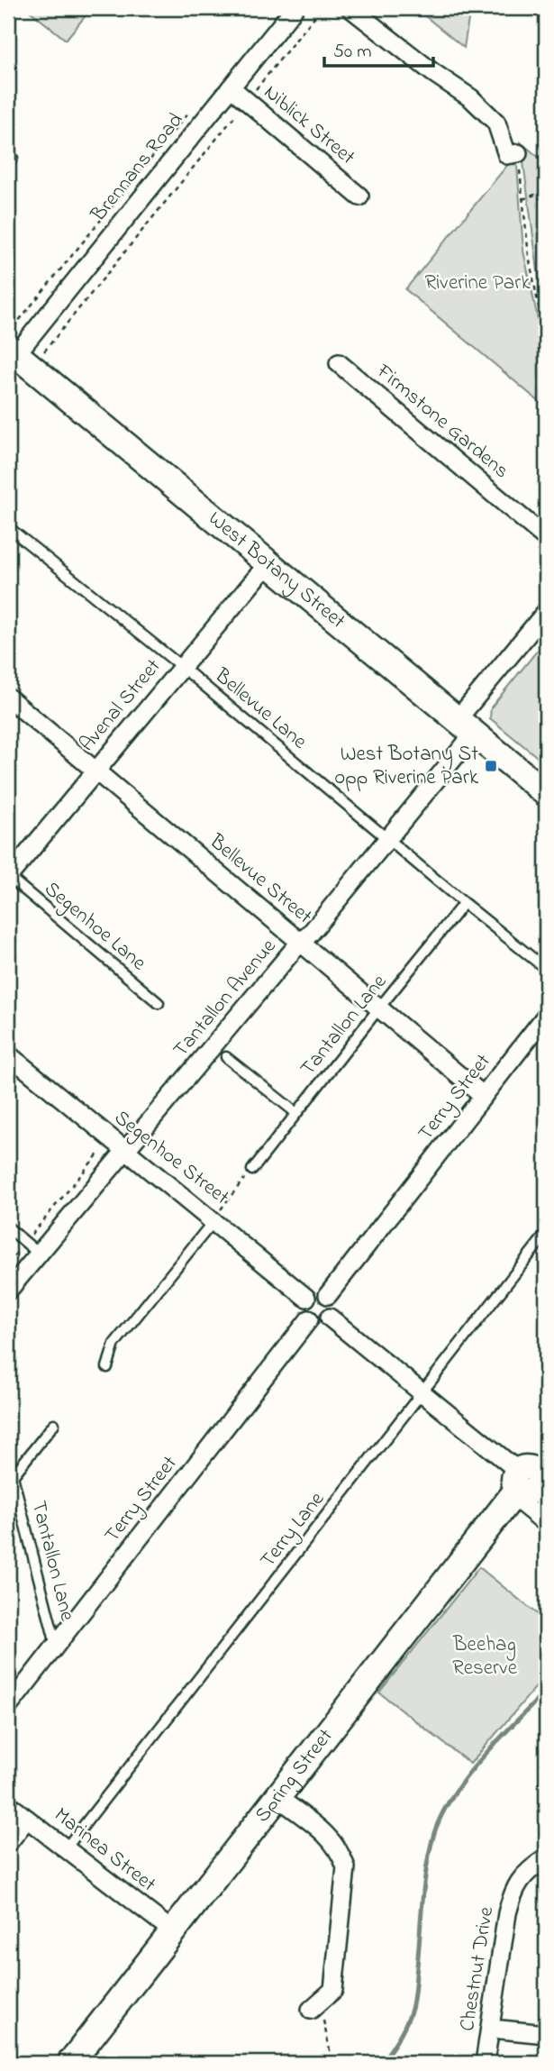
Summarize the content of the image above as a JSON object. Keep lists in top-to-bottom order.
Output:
{
  "streets": {
    "street": [
      "Niblick Street",
      "Brennans Road",
      "Firmstone Gardens",
      "West Botany Street",
      "Avenal Street",
      "Bellevue Street",
      "Tantallon Avenue",
      "Terry Street",
      "Segenhoe Street",
      "Spring Street",
      "Marinea Street",
      "Chestnut Drive"
    ],
    "lane": [
      "Bellevue Lane",
      "Segenhoe Lane",
      "Tantallon Lane",
      "Terry Lane"
    ]
  },
  "crossings": [
    ["Niblick Street", "Brennans Road"],
    ["Brennans Road", "West Botany Street"],
    ["West Botany Street", "Avenal Street"],
    ["West Botany Street", "Tantallon Avenue"],
    ["Avenal Street", "Bellevue Lane"],
    ["Avenal Street", "Bellevue Street"],
    ["Avenal Street", "Segenhoe Lane"],
    ["Bellevue Lane", "Tantallon Avenue"],
    ["Bellevue Lane", "Tantallon Lane"],
    ["Bellevue Street", "Tantallon Avenue"],
    ["Bellevue Street", "Tantallon Lane"],
    ["Bellevue Street", "Terry Street"],
    ["Tantallon Avenue", "Segenhoe Street"],
    ["Tantallon Lane", "Terry Street"],
    ["Terry Street", "Segenhoe Street"],
    ["Terry Lane", "Marinea Street"],
    ["Spring Street", "Marinea Street"]
  ],
  "parks": ["Riverine Park", "Beehag Reserve"],
  "places": {
    "transit": ["West Botany St opp Riverine Park"]
  },
  "scale_bar": "50 m"
}
